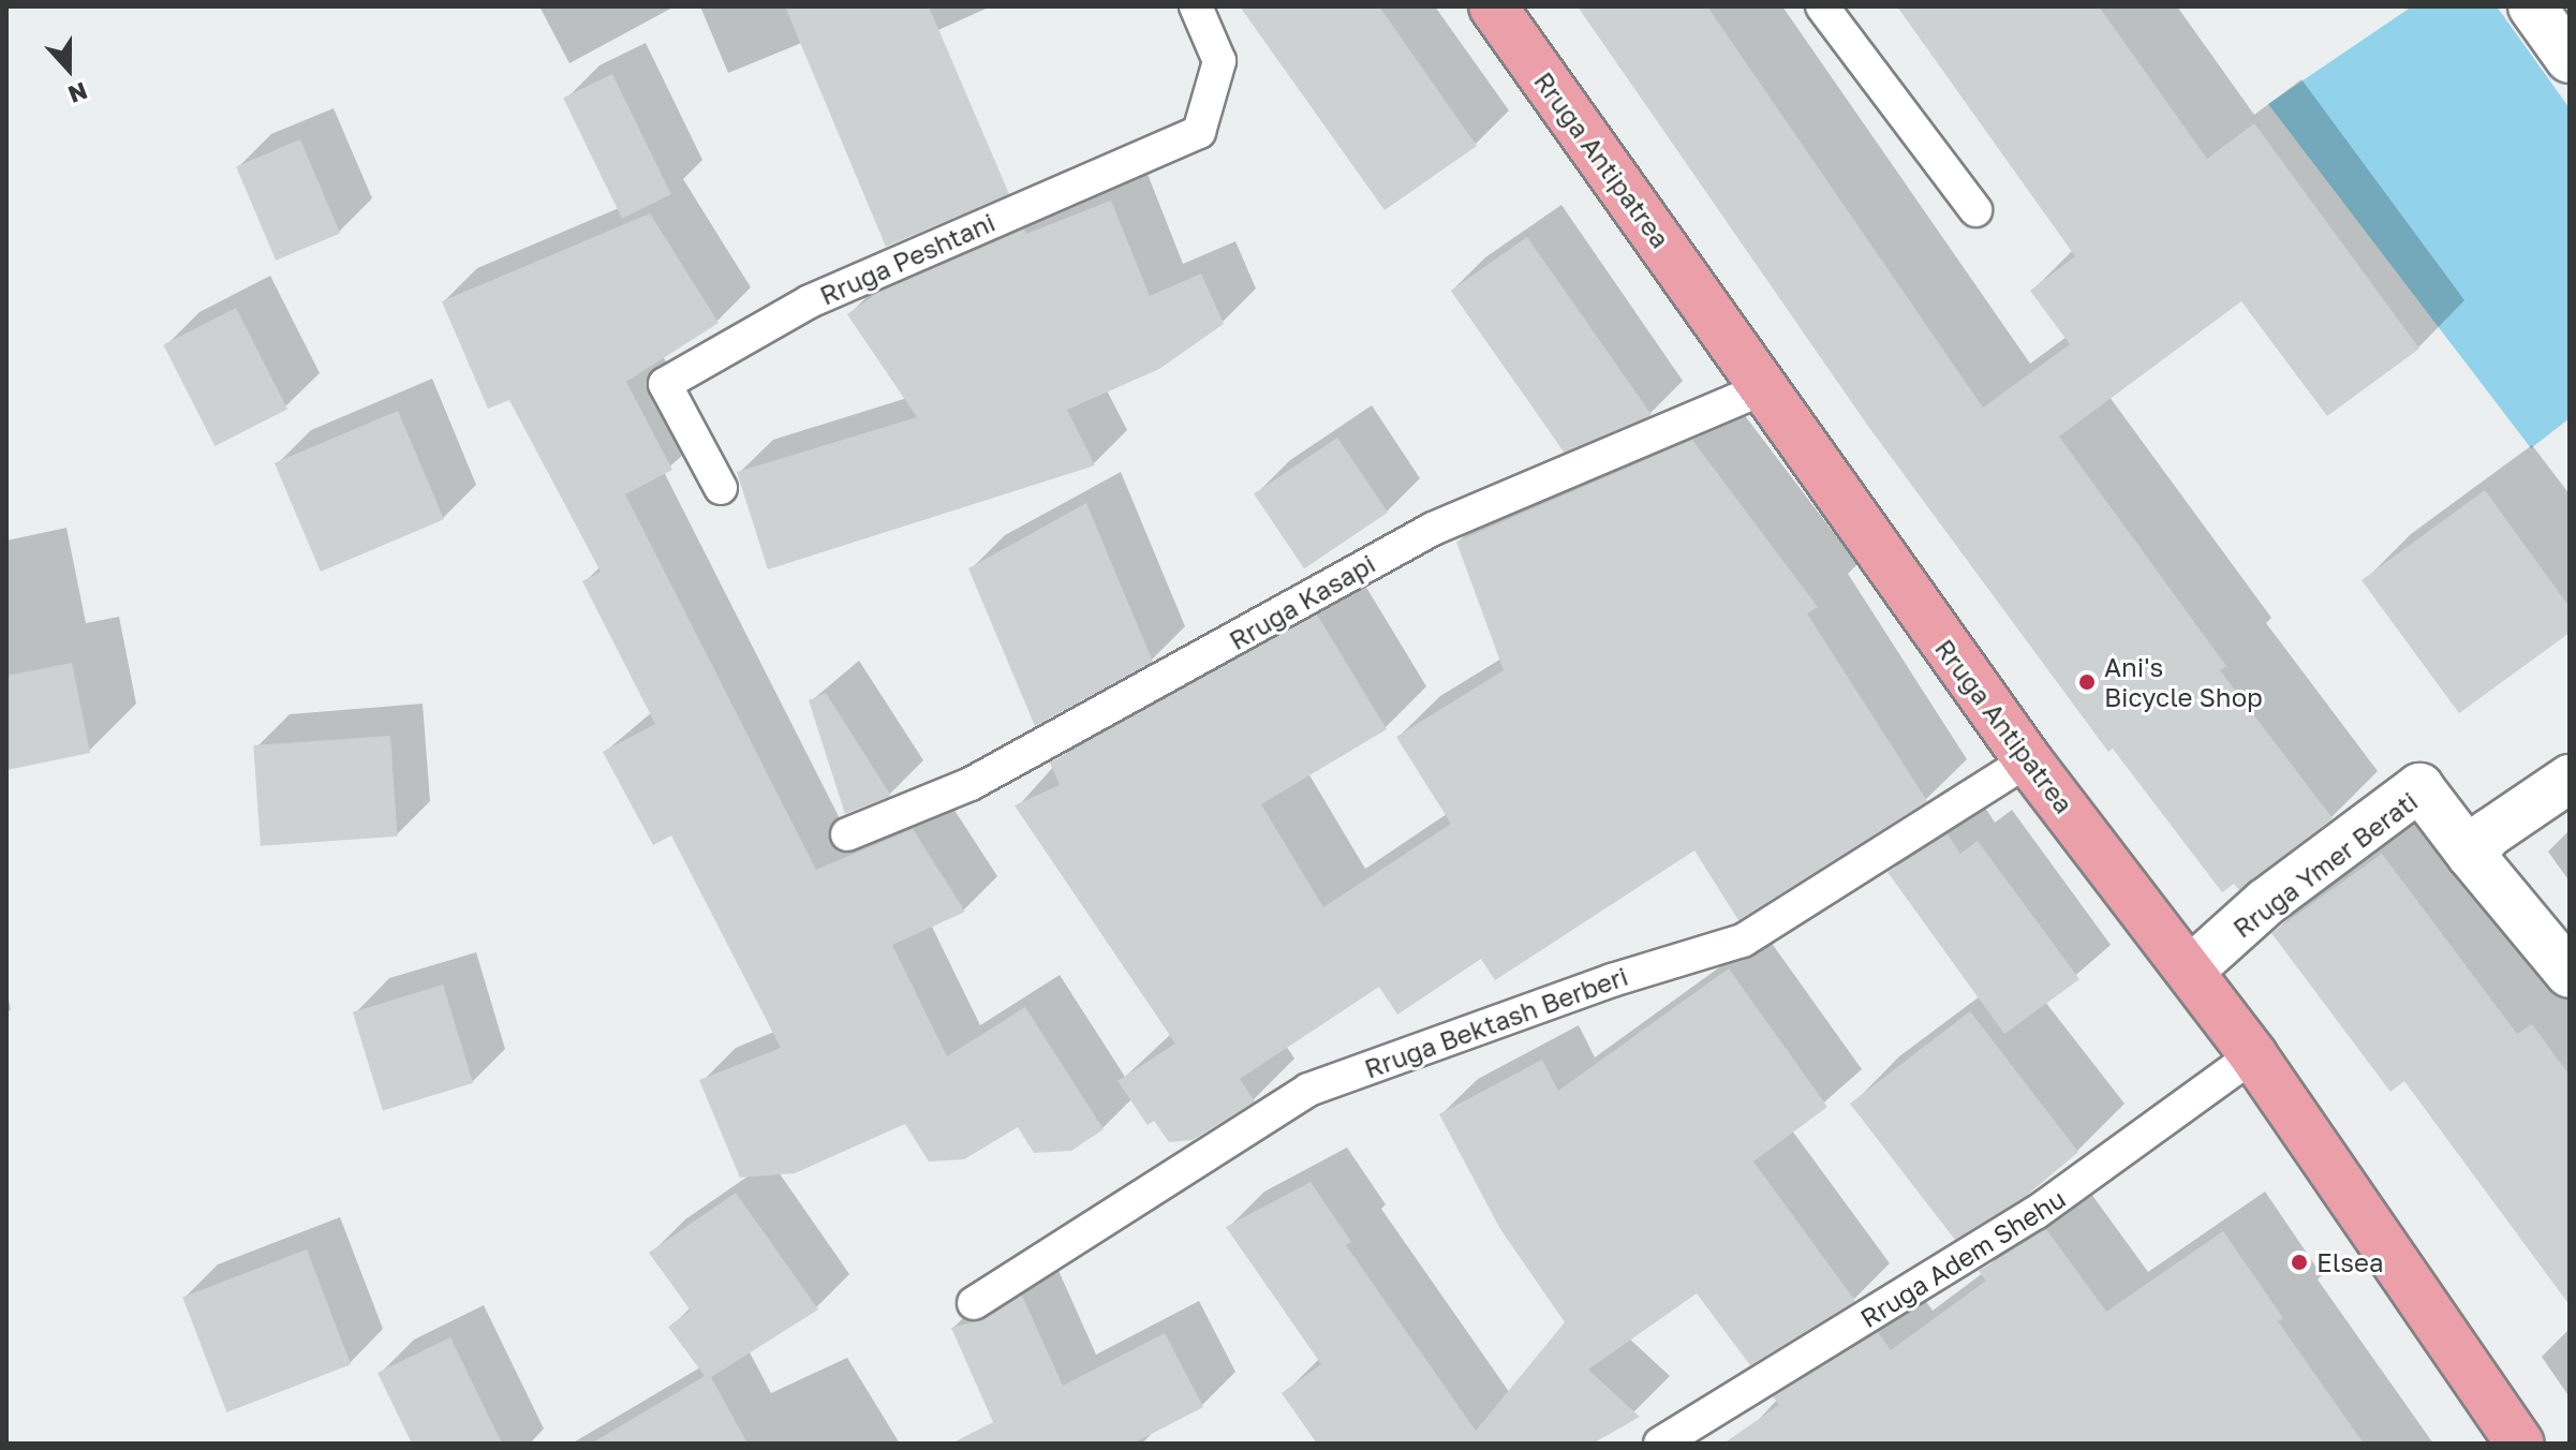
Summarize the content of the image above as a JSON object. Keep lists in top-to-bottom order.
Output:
{
  "streets": {
    "main road": ["Rruga Antipatrea"],
    "street": ["Rruga Ymer Berati"],
    "lane": [
      "Rruga Peshtani",
      "Rruga Kasapi",
      "Rruga Bektash Berberi",
      "Rruga Adem Shehu"
    ]
  },
  "crossings": [
    ["Rruga Antipatrea", "Rruga Kasapi"],
    ["Rruga Antipatrea", "Rruga Ymer Berati"],
    ["Rruga Antipatrea", "Rruga Bektash Berberi"],
    ["Rruga Antipatrea", "Rruga Adem Shehu"]
  ],
  "places": ["Ani's Bicycle Shop", "Elsea"],
  "north": "bottom"
}
